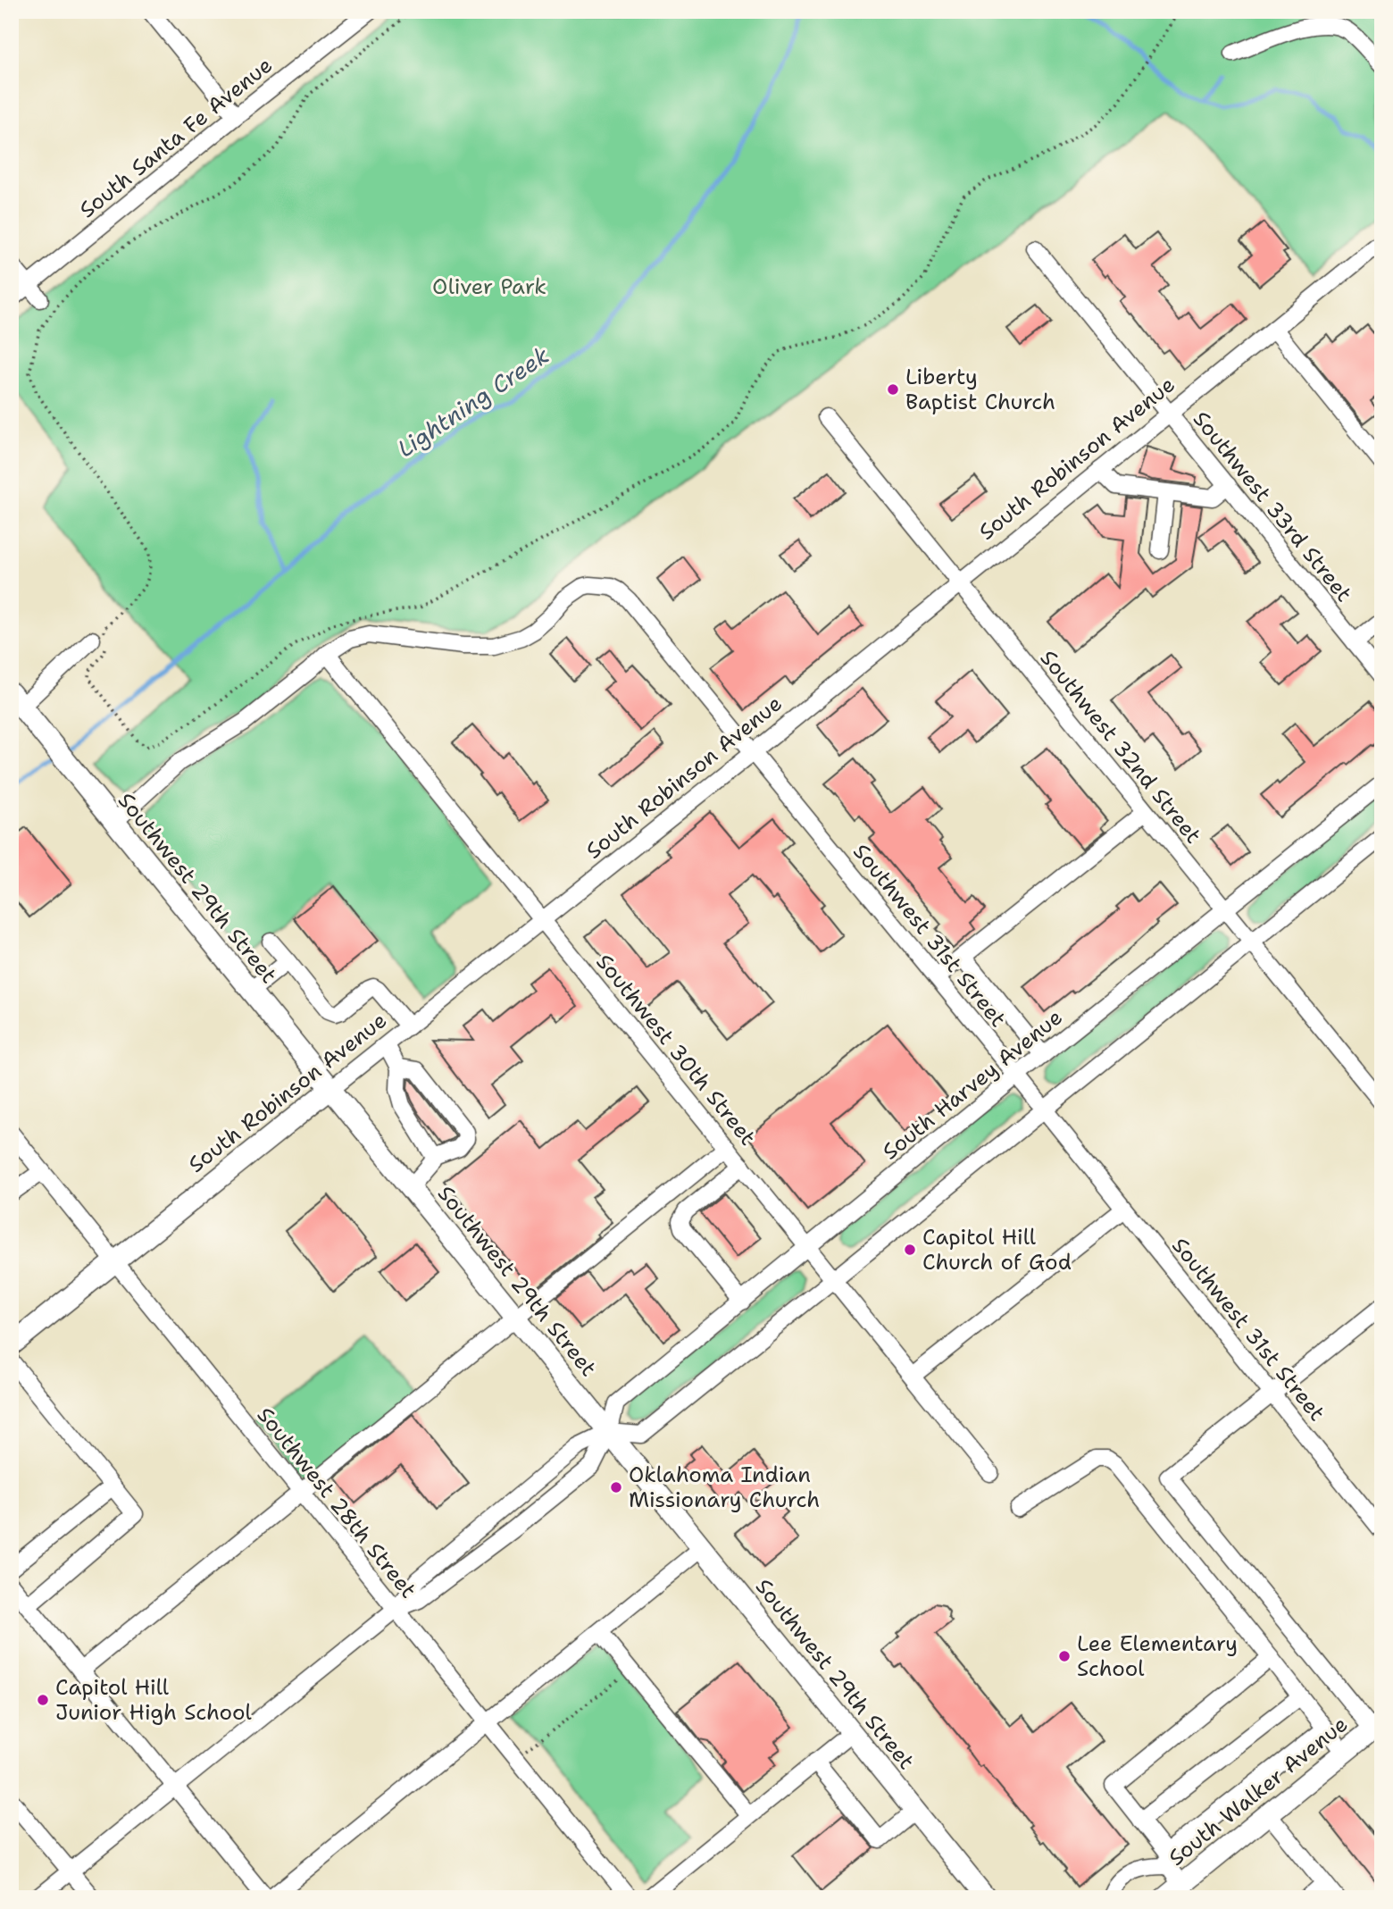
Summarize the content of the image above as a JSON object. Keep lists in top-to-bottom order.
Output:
{
  "streets": {
    "main road": ["South Robinson Avenue", "Southwest 29th Street", "South Walker Avenue"],
    "street": [
      "South Santa Fe Avenue",
      "Southwest 33rd Street",
      "Southwest 32nd Street",
      "Southwest 31st Street",
      "Southwest 30th Street",
      "South Harvey Avenue",
      "Southwest 28th Street"
    ]
  },
  "crossings": [
    ["South Robinson Avenue", "Southwest 33rd Street"],
    ["South Robinson Avenue", "Southwest 32nd Street"],
    ["South Robinson Avenue", "Southwest 29th Street"],
    ["South Robinson Avenue", "Southwest 31st Street"],
    ["South Robinson Avenue", "Southwest 30th Street"],
    ["South Robinson Avenue", "Southwest 28th Street"],
    ["Southwest 32nd Street", "South Harvey Avenue"],
    ["Southwest 29th Street", "South Harvey Avenue"],
    ["Southwest 31st Street", "Southwest 30th Street"],
    ["Southwest 31st Street", "South Harvey Avenue"],
    ["Southwest 30th Street", "South Harvey Avenue"],
    ["South Harvey Avenue", "Southwest 28th Street"]
  ],
  "water": ["Lightning Creek"],
  "parks": ["Oliver Park"],
  "places": [
    "Liberty Baptist Church",
    "Capitol Hill Church of God",
    "Oklahoma Indian Missionary Church",
    "Lee Elementary School",
    "Capitol Hill Junior High School"
  ]
}
